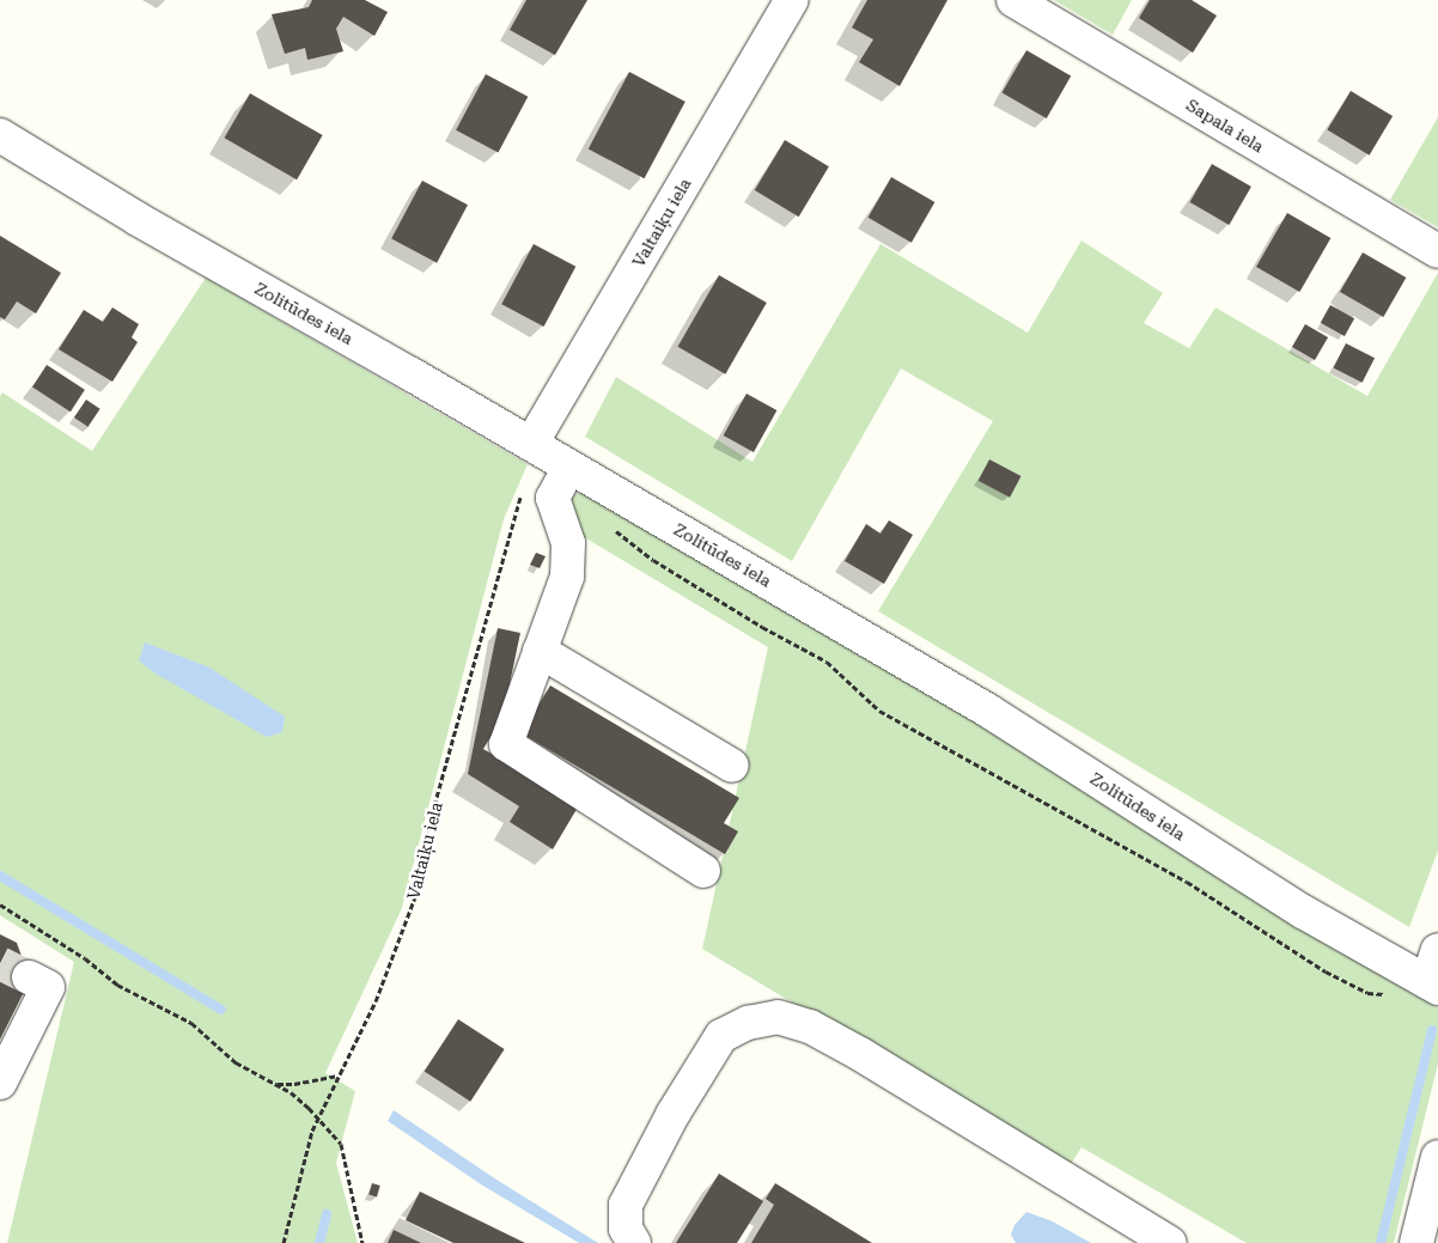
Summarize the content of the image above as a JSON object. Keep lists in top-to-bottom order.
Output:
{
  "streets": {
    "street": ["Sapala iela", "Valtaiķu iela", "Zolitūdes iela"]
  },
  "crossings": [
    ["Valtaiķu iela", "Zolitūdes iela"]
  ]
}
